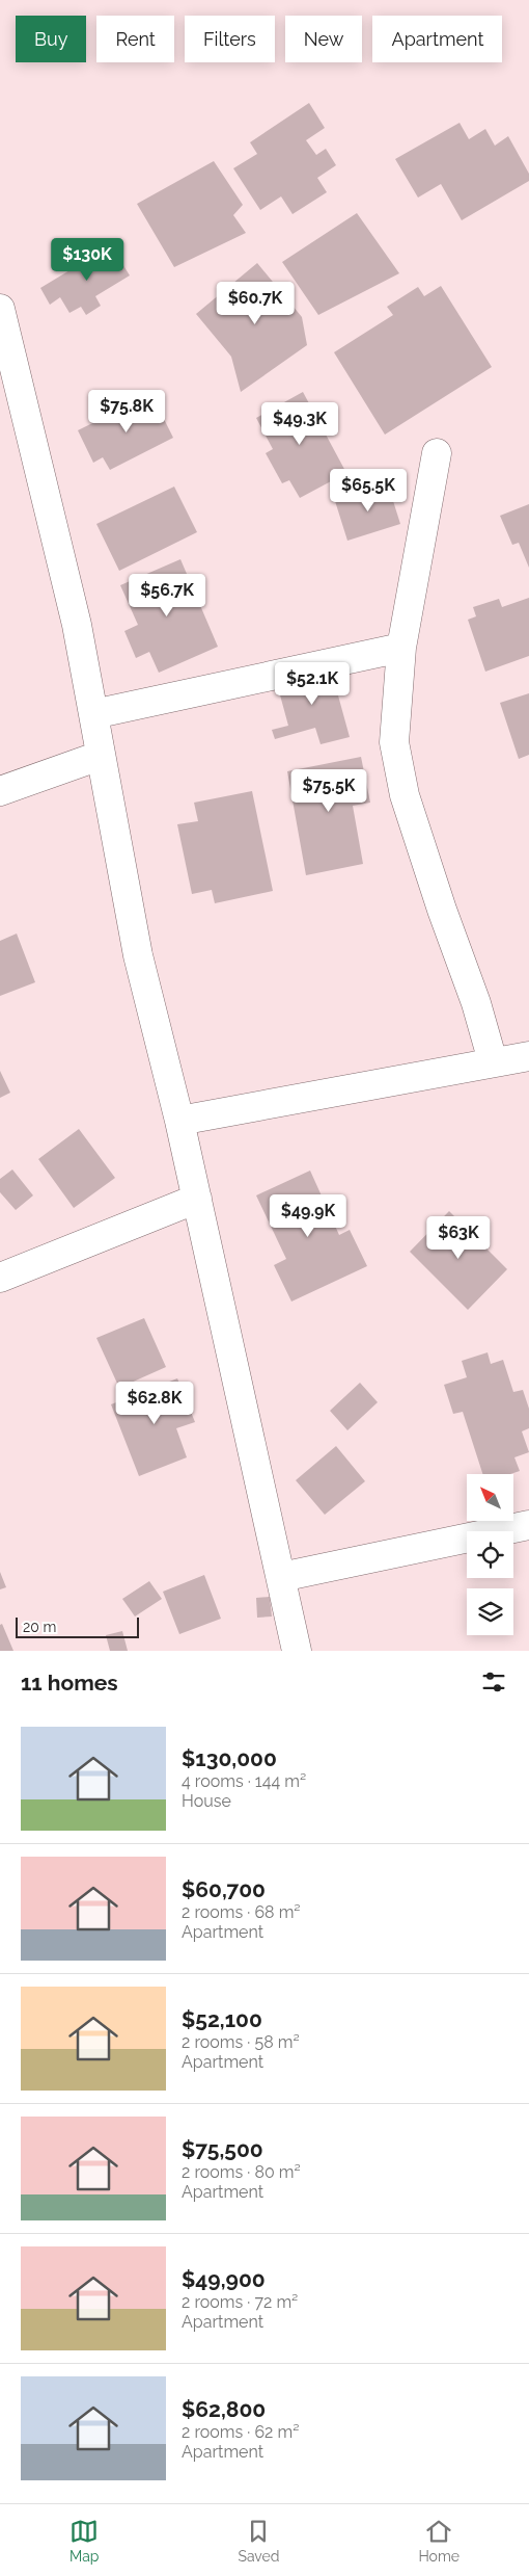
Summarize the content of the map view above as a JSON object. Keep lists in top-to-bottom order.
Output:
{
  "scale_bar": "20 m",
  "north": "top left",
  "page": {
    "chip": [
      "Buy",
      "Rent",
      "Filters",
      "New",
      "Apartment"
    ],
    "price": [
      "$130K",
      "$60.7K",
      "$75.8K",
      "$49.3K",
      "$65.5K",
      "$56.7K",
      "$52.1K",
      "$75.5K",
      "$49.9K",
      "$63K",
      "$62.8K"
    ],
    "scale": "20 m",
    "heading": "11 homes",
    "list": [
      {
        "name": "$130,000",
        "note": "4 rooms · 144 m² · House"
      },
      {
        "name": "$60,700",
        "note": "2 rooms · 68 m² · Apartment"
      },
      {
        "name": "$52,100",
        "note": "2 rooms · 58 m² · Apartment"
      },
      {
        "name": "$75,500",
        "note": "2 rooms · 80 m² · Apartment"
      },
      {
        "name": "$49,900",
        "note": "2 rooms · 72 m² · Apartment"
      },
      {
        "name": "$62,800",
        "note": "2 rooms · 62 m² · Apartment"
      }
    ],
    "tabs": ["Map", "Saved", "Home"]
  }
}
